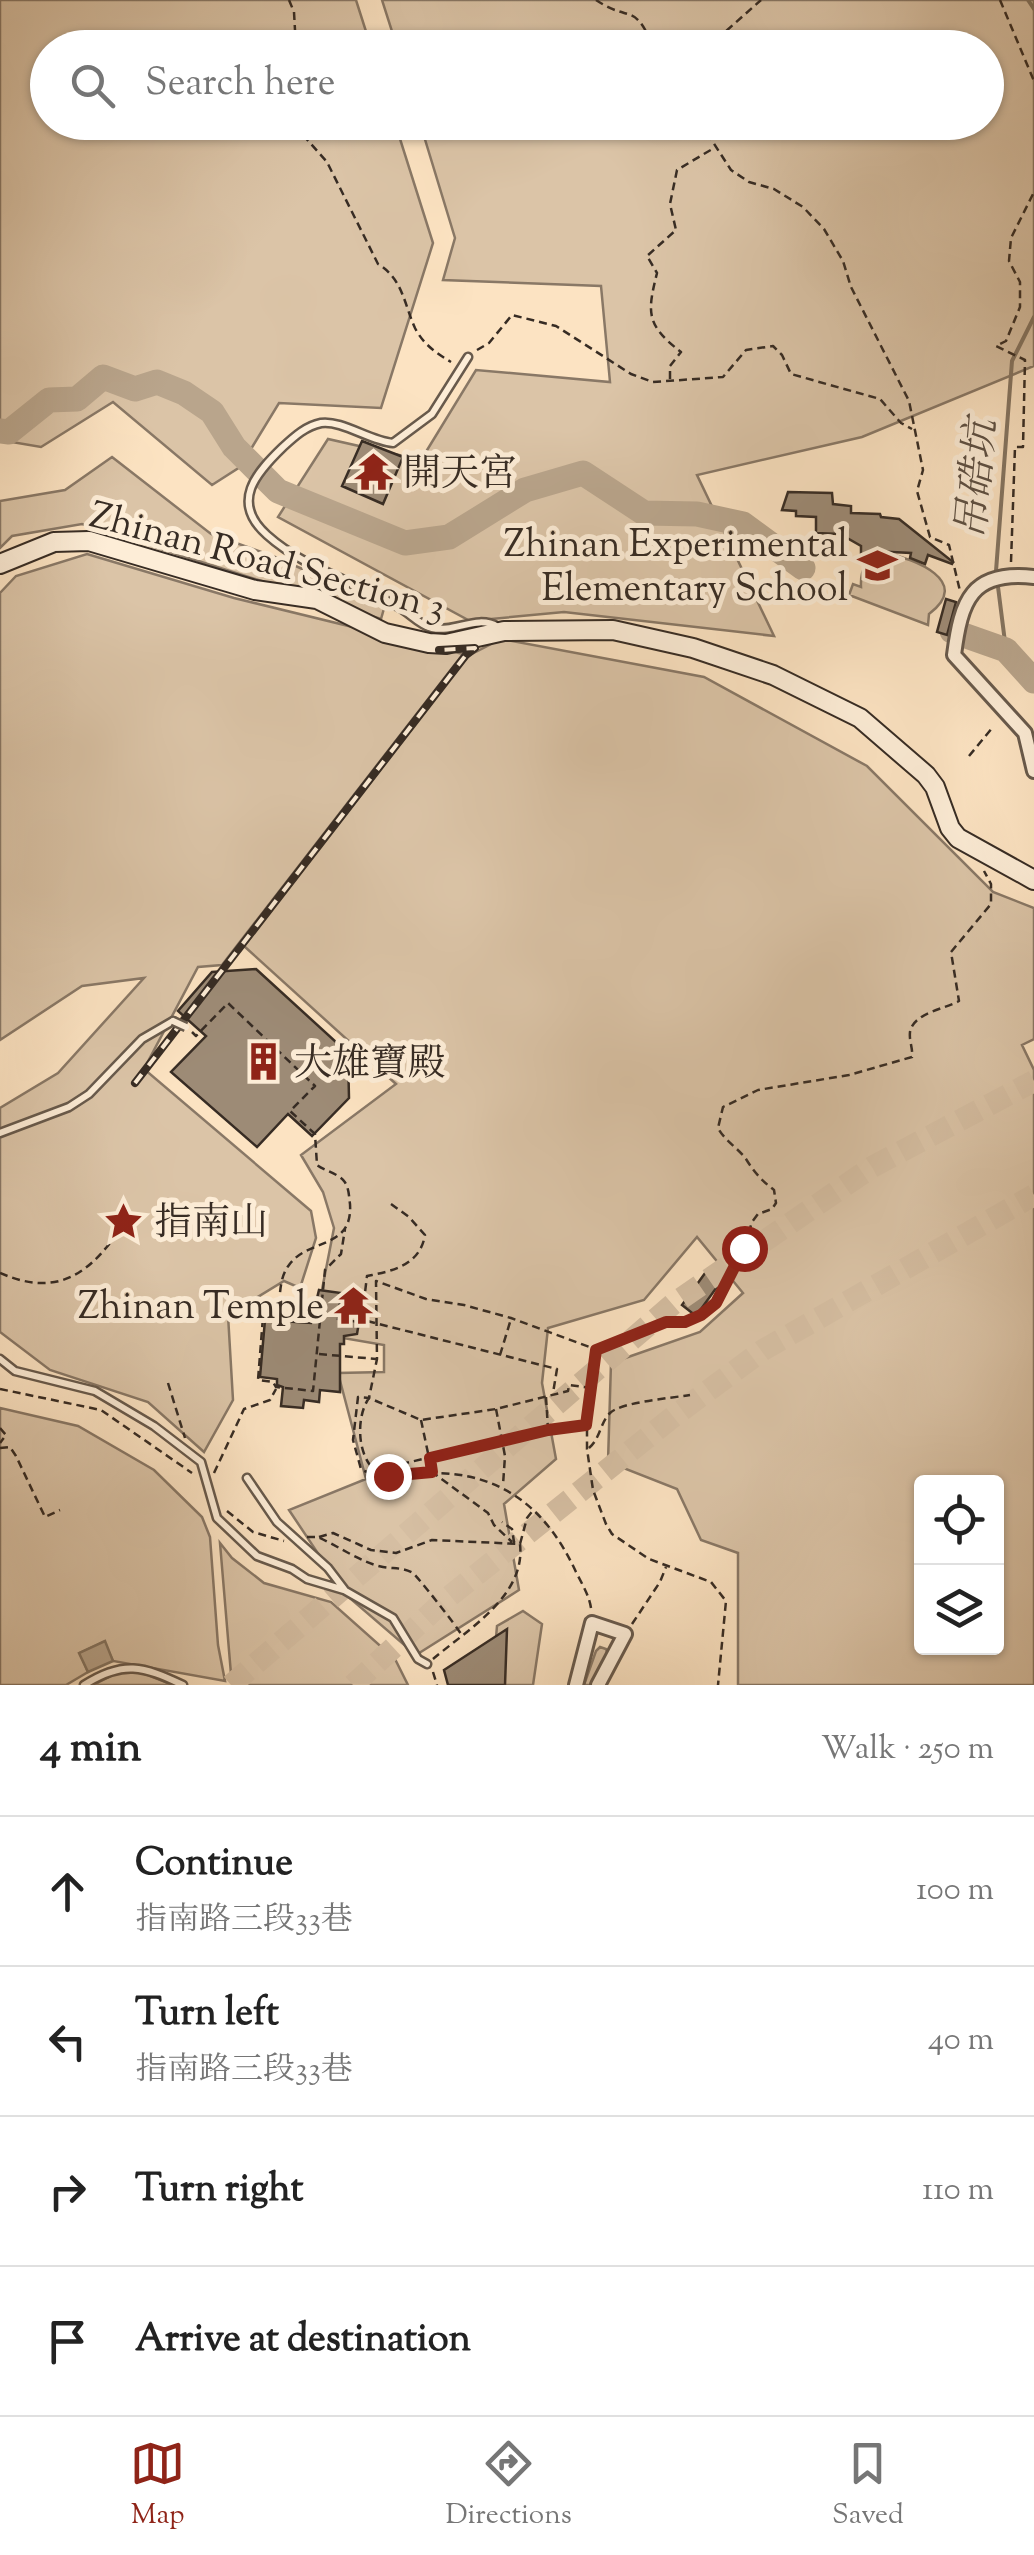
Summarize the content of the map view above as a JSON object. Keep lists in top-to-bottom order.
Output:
{
  "streets": {
    "street": ["Zhinan Road Section 3"]
  },
  "water": ["吊硞坑"],
  "places": {
    "temple": ["開天宮", "Zhinan Temple"],
    "school or university": ["Zhinan Experimental Elementary School"],
    "building": ["大雄寶殿"],
    "place": ["指南山"]
  },
  "page": {
    "search": "Search here",
    "heading": ["4 min", "Walk · 250 m"],
    "list": [
      ["Continue", "指南路三段33巷", "100 m"],
      ["Turn left", "指南路三段33巷", "40 m"],
      ["Turn right", "110 m"],
      "Arrive at destination"
    ],
    "nav": ["Map", "Directions", "Saved"]
  }
}
